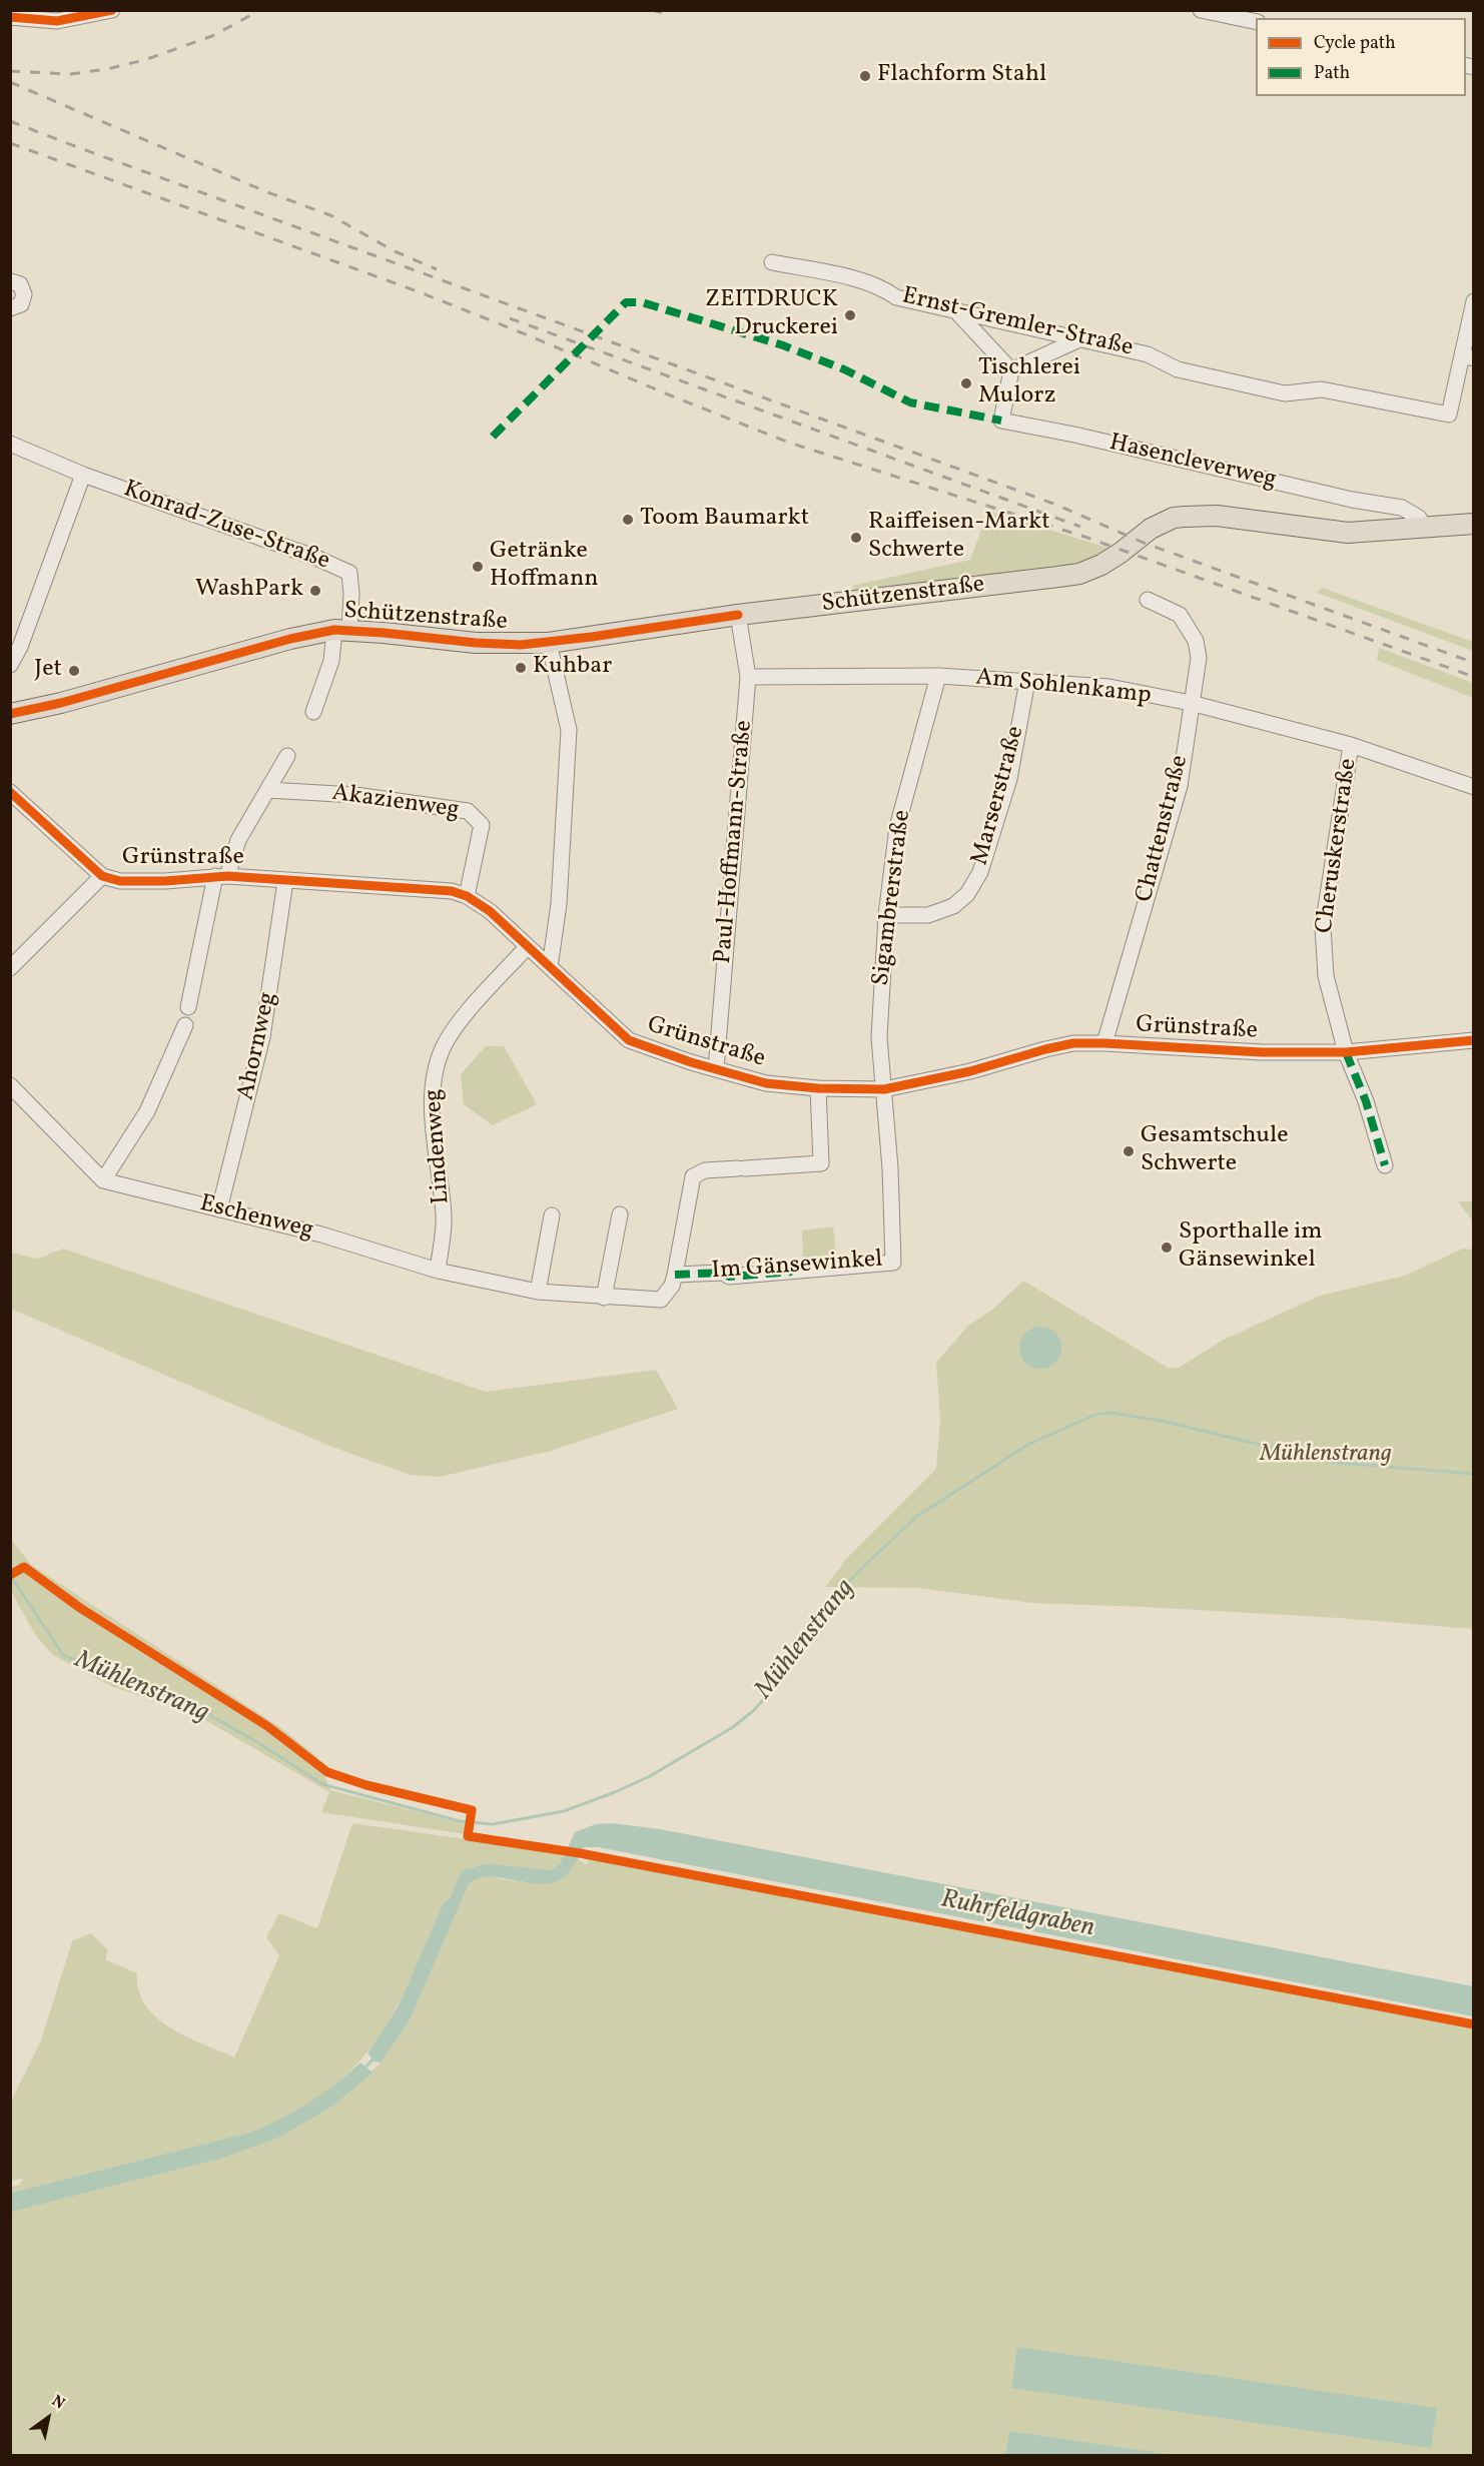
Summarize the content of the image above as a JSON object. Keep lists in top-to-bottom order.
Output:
{
  "streets": {
    "main road": ["Schützenstraße"],
    "street": [
      "Ernst-Gremler-Straße",
      "Hasencleverweg",
      "Konrad-Zuse-Straße",
      "Am Sohlenkamp",
      "Marserstraße",
      "Akazienweg",
      "Chattenstraße",
      "Paul-Hoffmann-Straße",
      "Cheruskerstraße",
      "Grünstraße",
      "Sigambrerstraße",
      "Ahornweg",
      "Lindenweg",
      "Eschenweg",
      "Im Gänsewinkel"
    ]
  },
  "crossings": [
    ["Hasencleverweg", "Schützenstraße"],
    ["Konrad-Zuse-Straße", "Schützenstraße"],
    ["Schützenstraße", "Paul-Hoffmann-Straße"],
    ["Am Sohlenkamp", "Marserstraße"],
    ["Am Sohlenkamp", "Chattenstraße"],
    ["Am Sohlenkamp", "Paul-Hoffmann-Straße"],
    ["Am Sohlenkamp", "Cheruskerstraße"],
    ["Am Sohlenkamp", "Sigambrerstraße"],
    ["Marserstraße", "Sigambrerstraße"],
    ["Akazienweg", "Grünstraße"],
    ["Chattenstraße", "Grünstraße"],
    ["Paul-Hoffmann-Straße", "Grünstraße"],
    ["Cheruskerstraße", "Grünstraße"],
    ["Grünstraße", "Sigambrerstraße"],
    ["Grünstraße", "Ahornweg"],
    ["Grünstraße", "Lindenweg"],
    ["Grünstraße", "Eschenweg"],
    ["Grünstraße", "Im Gänsewinkel"],
    ["Sigambrerstraße", "Im Gänsewinkel"],
    ["Ahornweg", "Eschenweg"],
    ["Lindenweg", "Eschenweg"],
    ["Eschenweg", "Im Gänsewinkel"]
  ],
  "water": ["Mühlenstrang", "Ruhrfeldgraben"],
  "parks": ["Mühlenstrang"],
  "places": [
    "Flachform Stahl",
    "ZEITDRUCK Druckerei",
    "Tischlerei Mulorz",
    "Toom Baumarkt",
    "Raiffeisen-Markt Schwerte",
    "Getränke Hoffmann",
    "WashPark",
    "Kuhbar",
    "Jet",
    "Gesamtschule Schwerte",
    "Sporthalle im Gänsewinkel"
  ],
  "legend": ["Cycle path", "Path"],
  "north": "top right"
}
